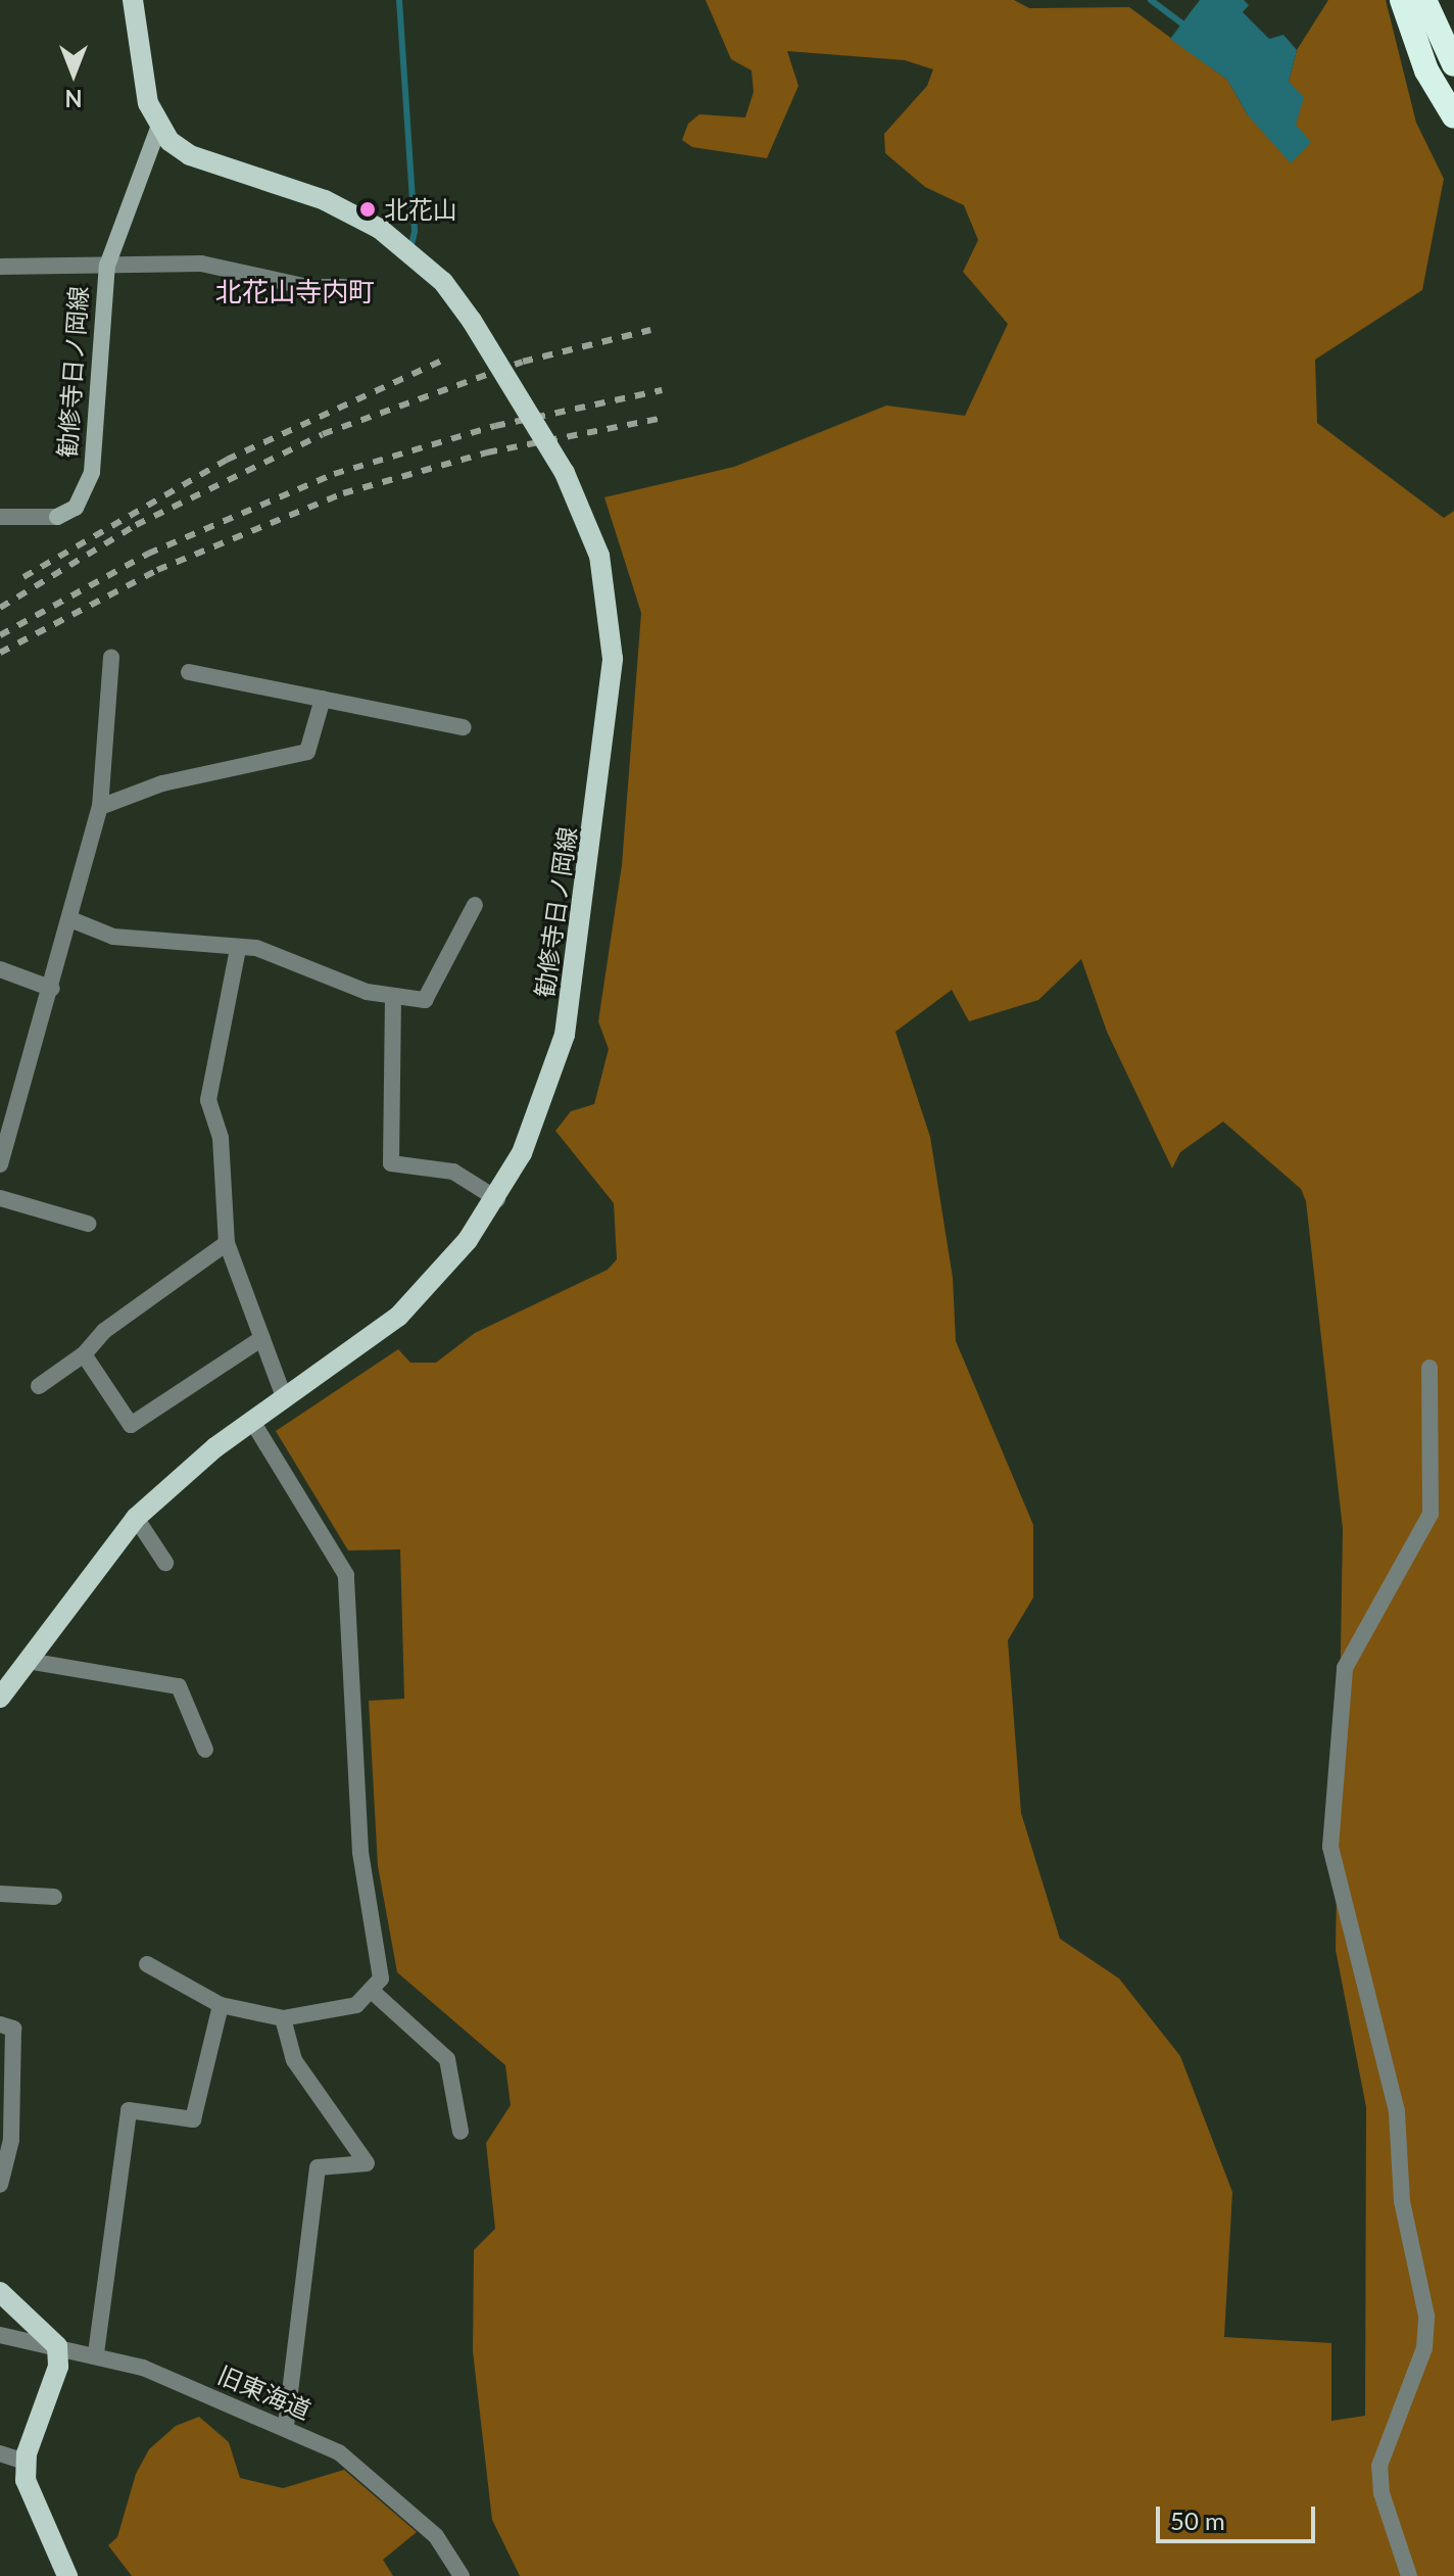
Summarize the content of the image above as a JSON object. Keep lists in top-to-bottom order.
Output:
{
  "streets": {
    "main road": ["勧修寺日ノ岡線"],
    "street": ["旧東海道"]
  },
  "districts": ["北花山寺内町"],
  "places": ["北花山"],
  "scale_bar": "50 m",
  "north": "bottom"
}
